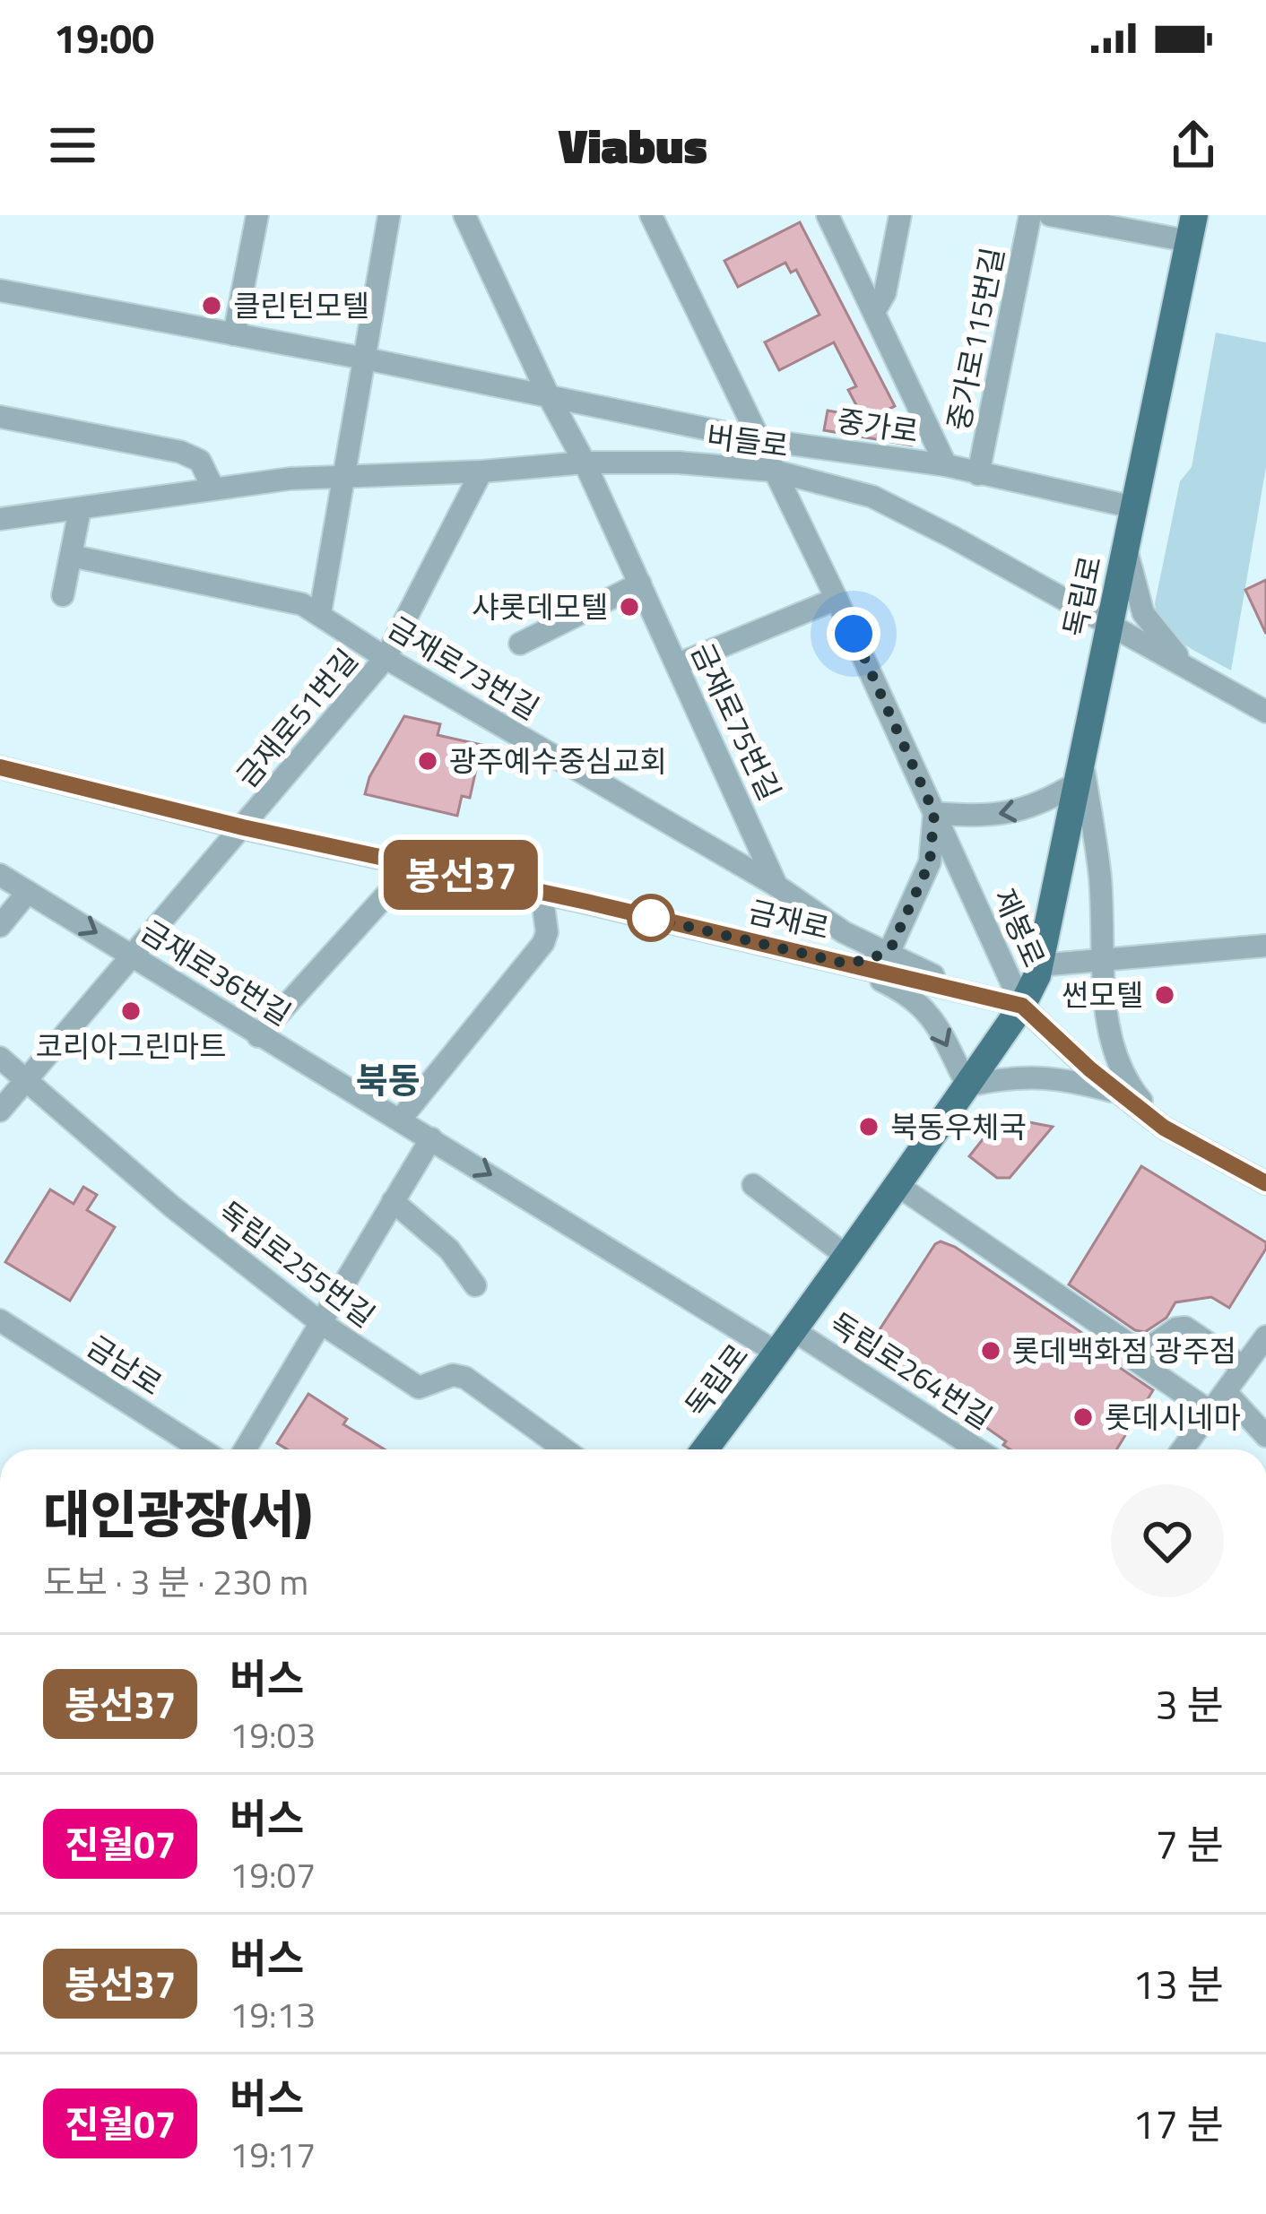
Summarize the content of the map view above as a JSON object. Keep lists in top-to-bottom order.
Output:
{
  "streets": {
    "main road": ["독립로"],
    "street": [
      "중가로115번길",
      "중가로",
      "버들로",
      "금재로73번길",
      "금재로51번길",
      "금재로75번길",
      "금재로",
      "제봉로",
      "금재로36번길",
      "독립로255번길",
      "금남로",
      "독립로264번길"
    ]
  },
  "crossings": [
    ["중가로115번길", "중가로"],
    ["중가로", "독립로"],
    ["중가로", "금재로75번길"],
    ["중가로", "제봉로"],
    ["버들로", "독립로"],
    ["버들로", "금재로51번길"],
    ["버들로", "금재로75번길"],
    ["버들로", "제봉로"],
    ["독립로", "금재로"],
    ["독립로", "제봉로"],
    ["독립로", "금재로36번길"],
    ["독립로", "독립로264번길"],
    ["금재로73번길", "금재로51번길"],
    ["금재로73번길", "금재로75번길"],
    ["금재로73번길", "금재로"],
    ["금재로51번길", "금재로"],
    ["금재로51번길", "금재로36번길"],
    ["금재로51번길", "독립로255번길"],
    ["금재로", "제봉로"],
    ["금재로36번길", "독립로264번길"]
  ],
  "districts": ["북동"],
  "places": [
    "클린턴모텔",
    "샤롯데모텔",
    "광주예수중심교회",
    "썬모텔",
    "코리아그린마트",
    "북동우체국",
    "롯데백화점 광주점",
    "롯데시네마"
  ],
  "lines": ["bus line 봉선37"],
  "page": {
    "status": "19:00",
    "header": "Viabus",
    "on_map": "봉선37",
    "heading": ["대인광장(서)", "도보 · 3 분 · 230 m"],
    "list": [
      {
        "mark": "봉선37",
        "name": "버스",
        "note": "19:03",
        "value": "3 분"
      },
      {
        "mark": "진월07",
        "name": "버스",
        "note": "19:07",
        "value": "7 분"
      },
      {
        "mark": "봉선37",
        "name": "버스",
        "note": "19:13",
        "value": "13 분"
      },
      {
        "mark": "진월07",
        "name": "버스",
        "note": "19:17",
        "value": "17 분"
      }
    ]
  }
}
